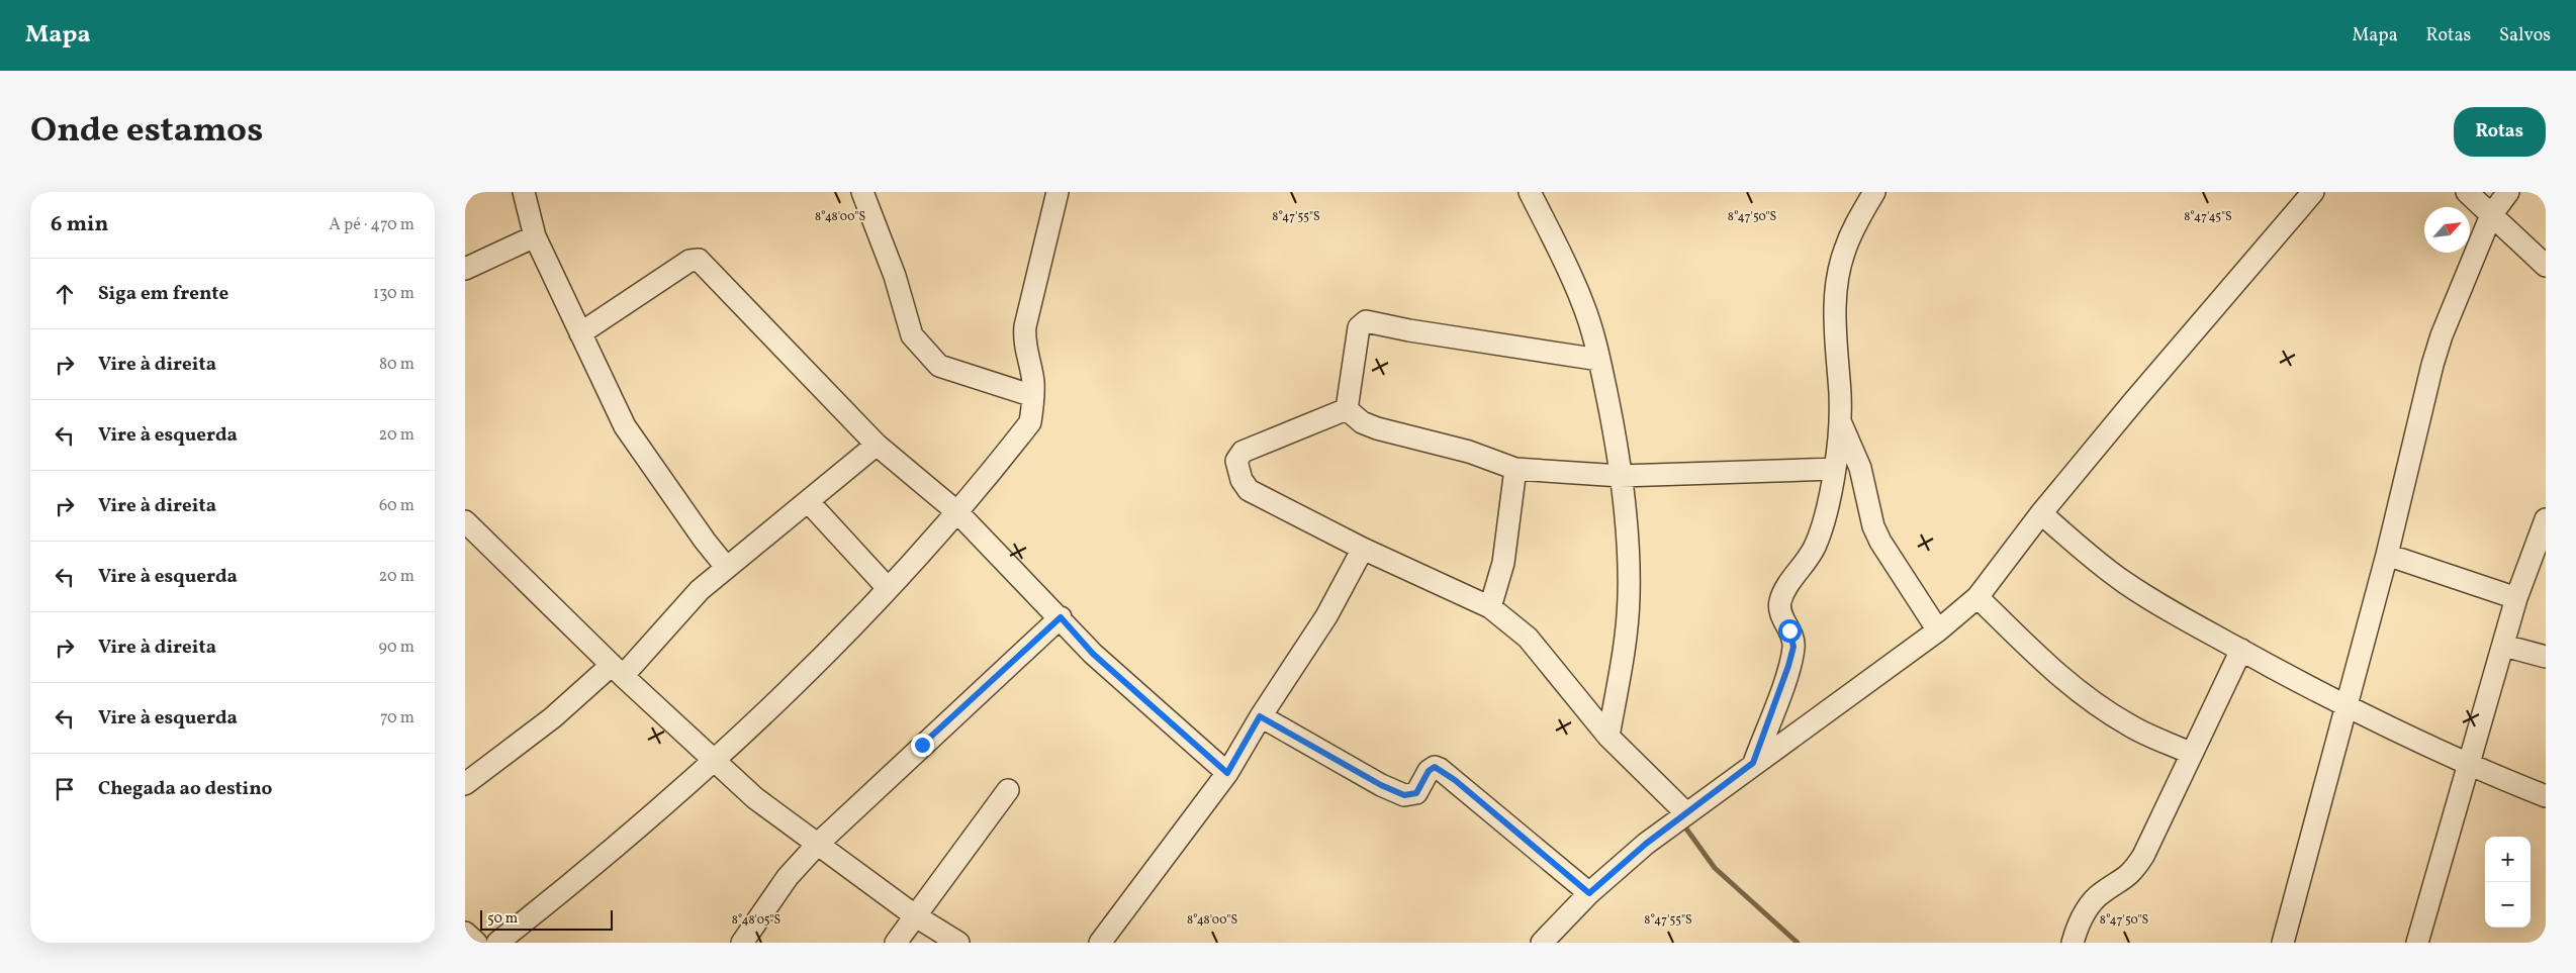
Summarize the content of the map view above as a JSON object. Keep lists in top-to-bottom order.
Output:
{
  "scale_bar": "50 m",
  "north": "top right",
  "page": {
    "header": "Mapa",
    "nav": ["Mapa", "Rotas", "Salvos"],
    "title": "Onde estamos",
    "buttons": "Rotas",
    "heading": ["6 min", "A pé · 470 m"],
    "list": [
      ["Siga em frente", "130 m"],
      ["Vire à direita", "80 m"],
      ["Vire à esquerda", "20 m"],
      ["Vire à direita", "60 m"],
      ["Vire à esquerda", "20 m"],
      ["Vire à direita", "90 m"],
      ["Vire à esquerda", "70 m"],
      "Chegada ao destino"
    ],
    "map_buttons": ["+", "−"],
    "scale": "50 m"
  },
  "coordinates": [
    "8°48'00\"S",
    "8°47'55\"S",
    "8°47'50\"S",
    "8°47'45\"S",
    "8°48'05\"S"
  ]
}
